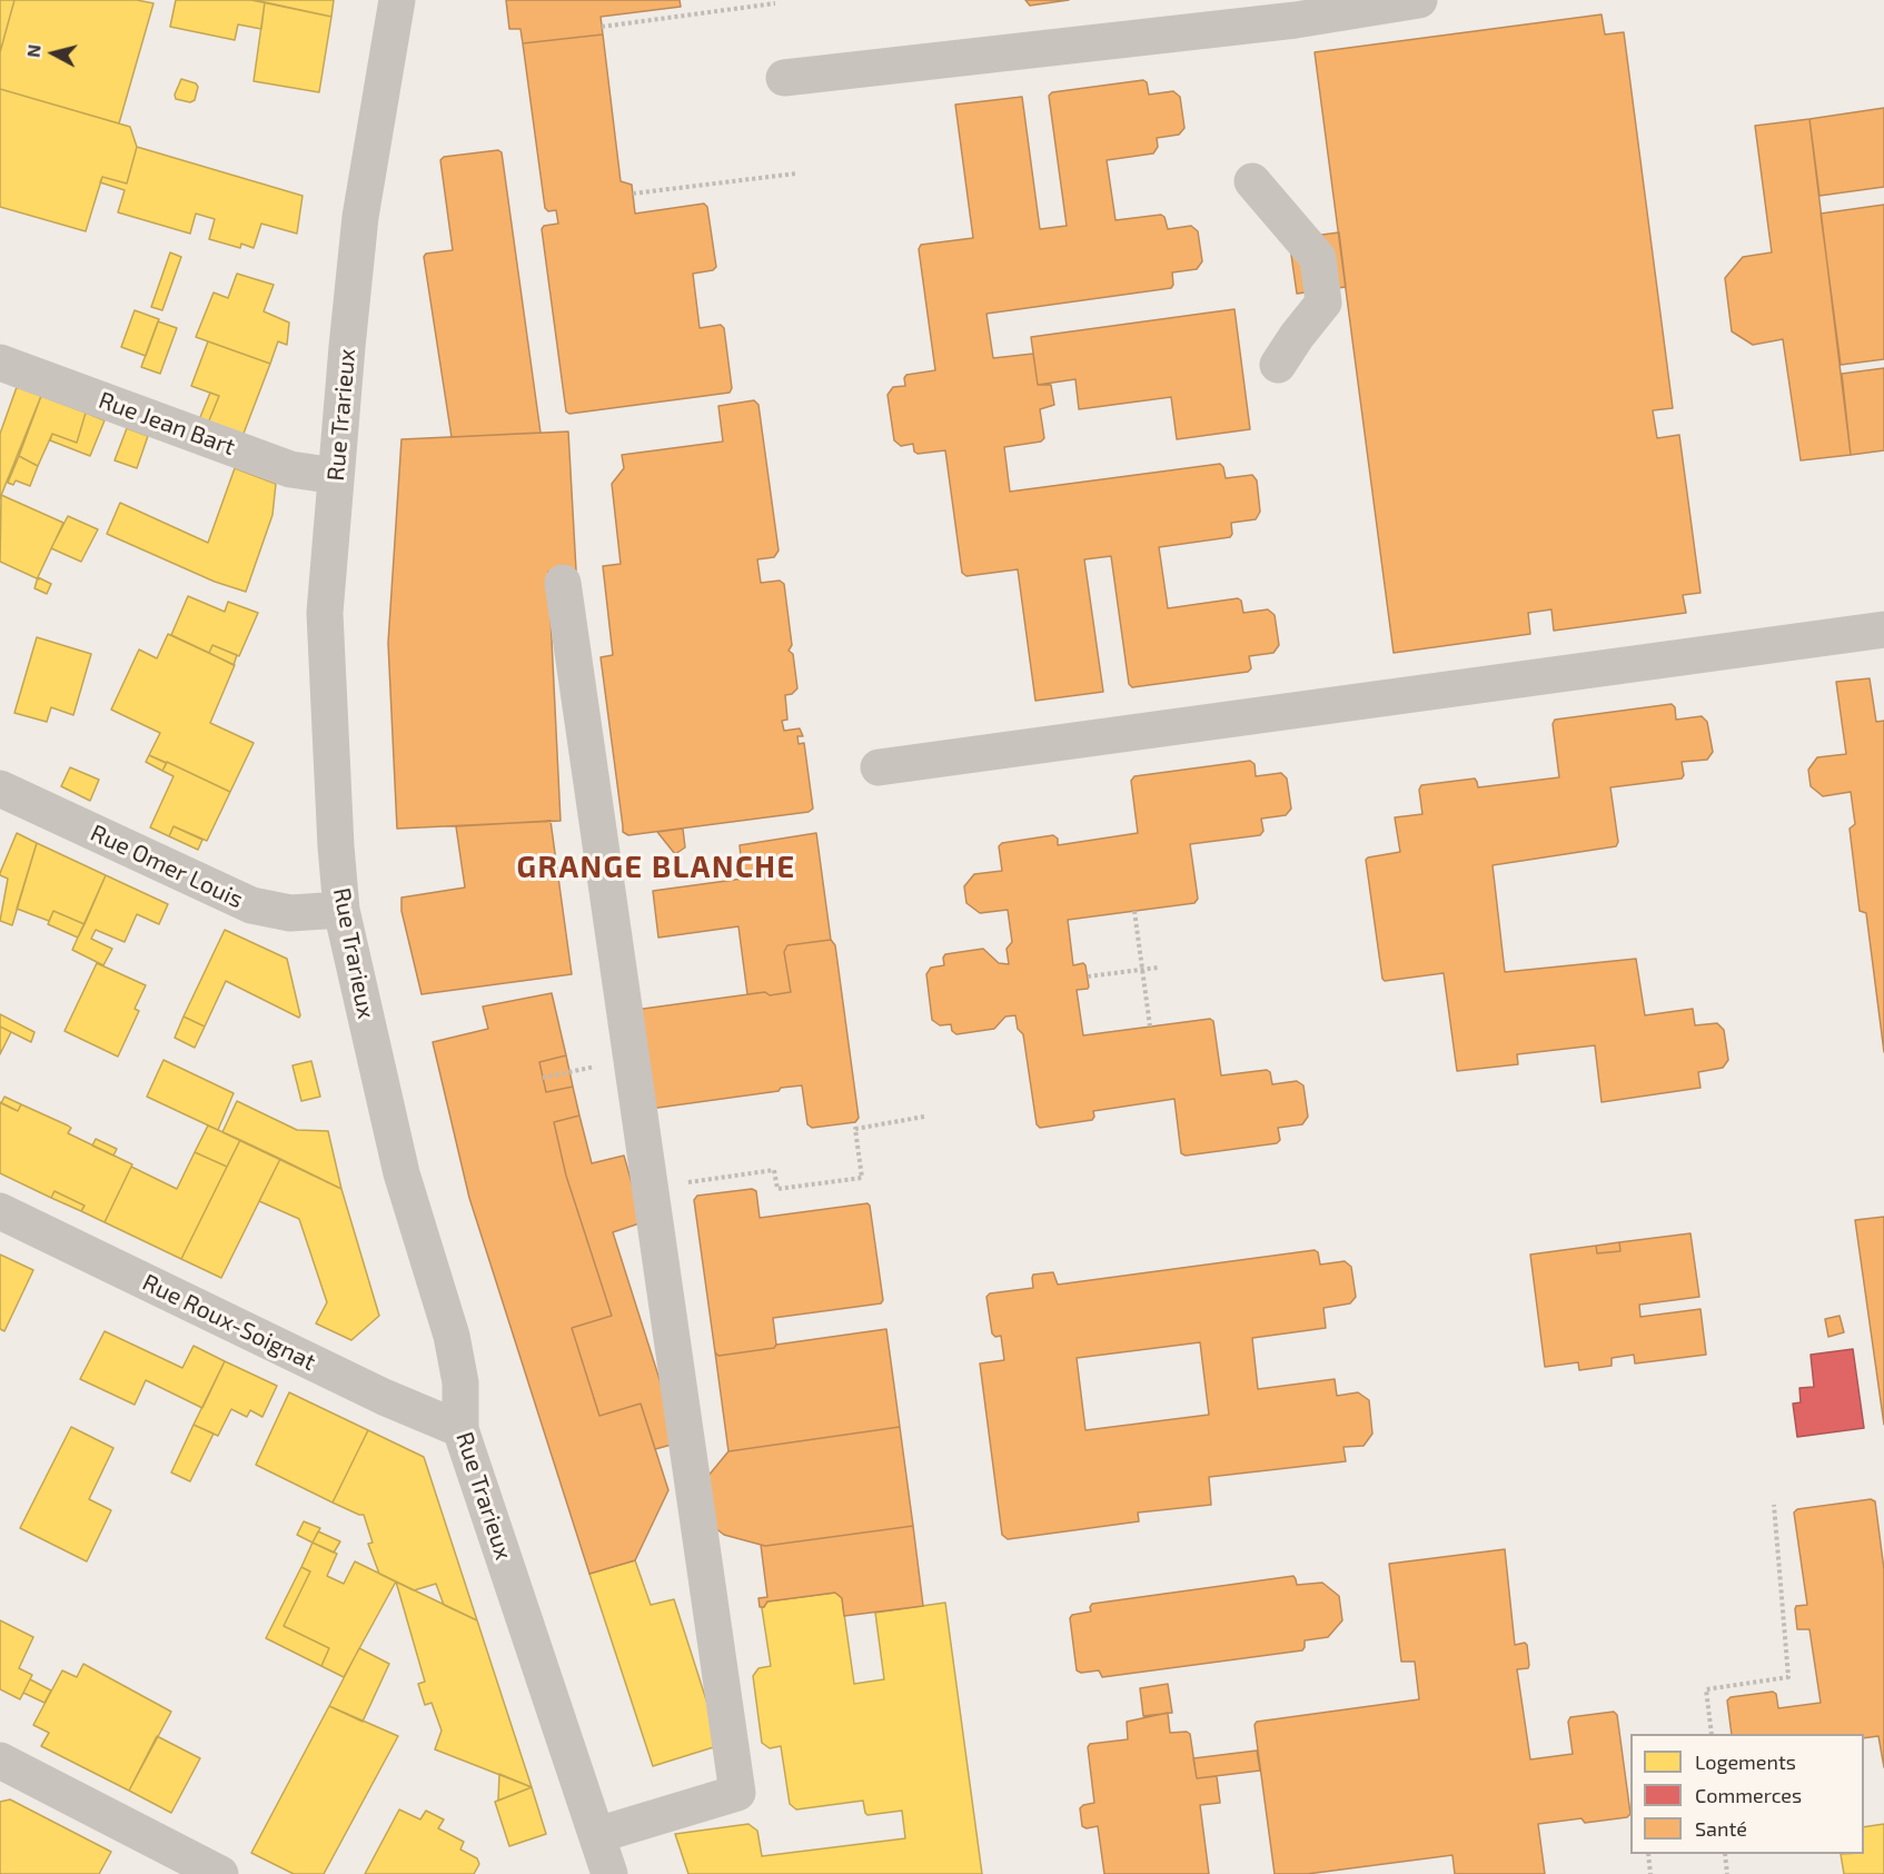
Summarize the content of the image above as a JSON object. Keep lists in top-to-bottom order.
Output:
{
  "streets": {
    "street": [
      "Rue Trarieux",
      "Rue Jean Bart",
      "Rue Omer Louis",
      "Rue Roux-Soignat"
    ]
  },
  "crossings": [
    ["Rue Trarieux", "Rue Jean Bart"],
    ["Rue Trarieux", "Rue Omer Louis"],
    ["Rue Trarieux", "Rue Roux-Soignat"]
  ],
  "districts": ["GRANGE BLANCHE"],
  "legend": ["Logements", "Commerces", "Santé"],
  "north": "left"
}
